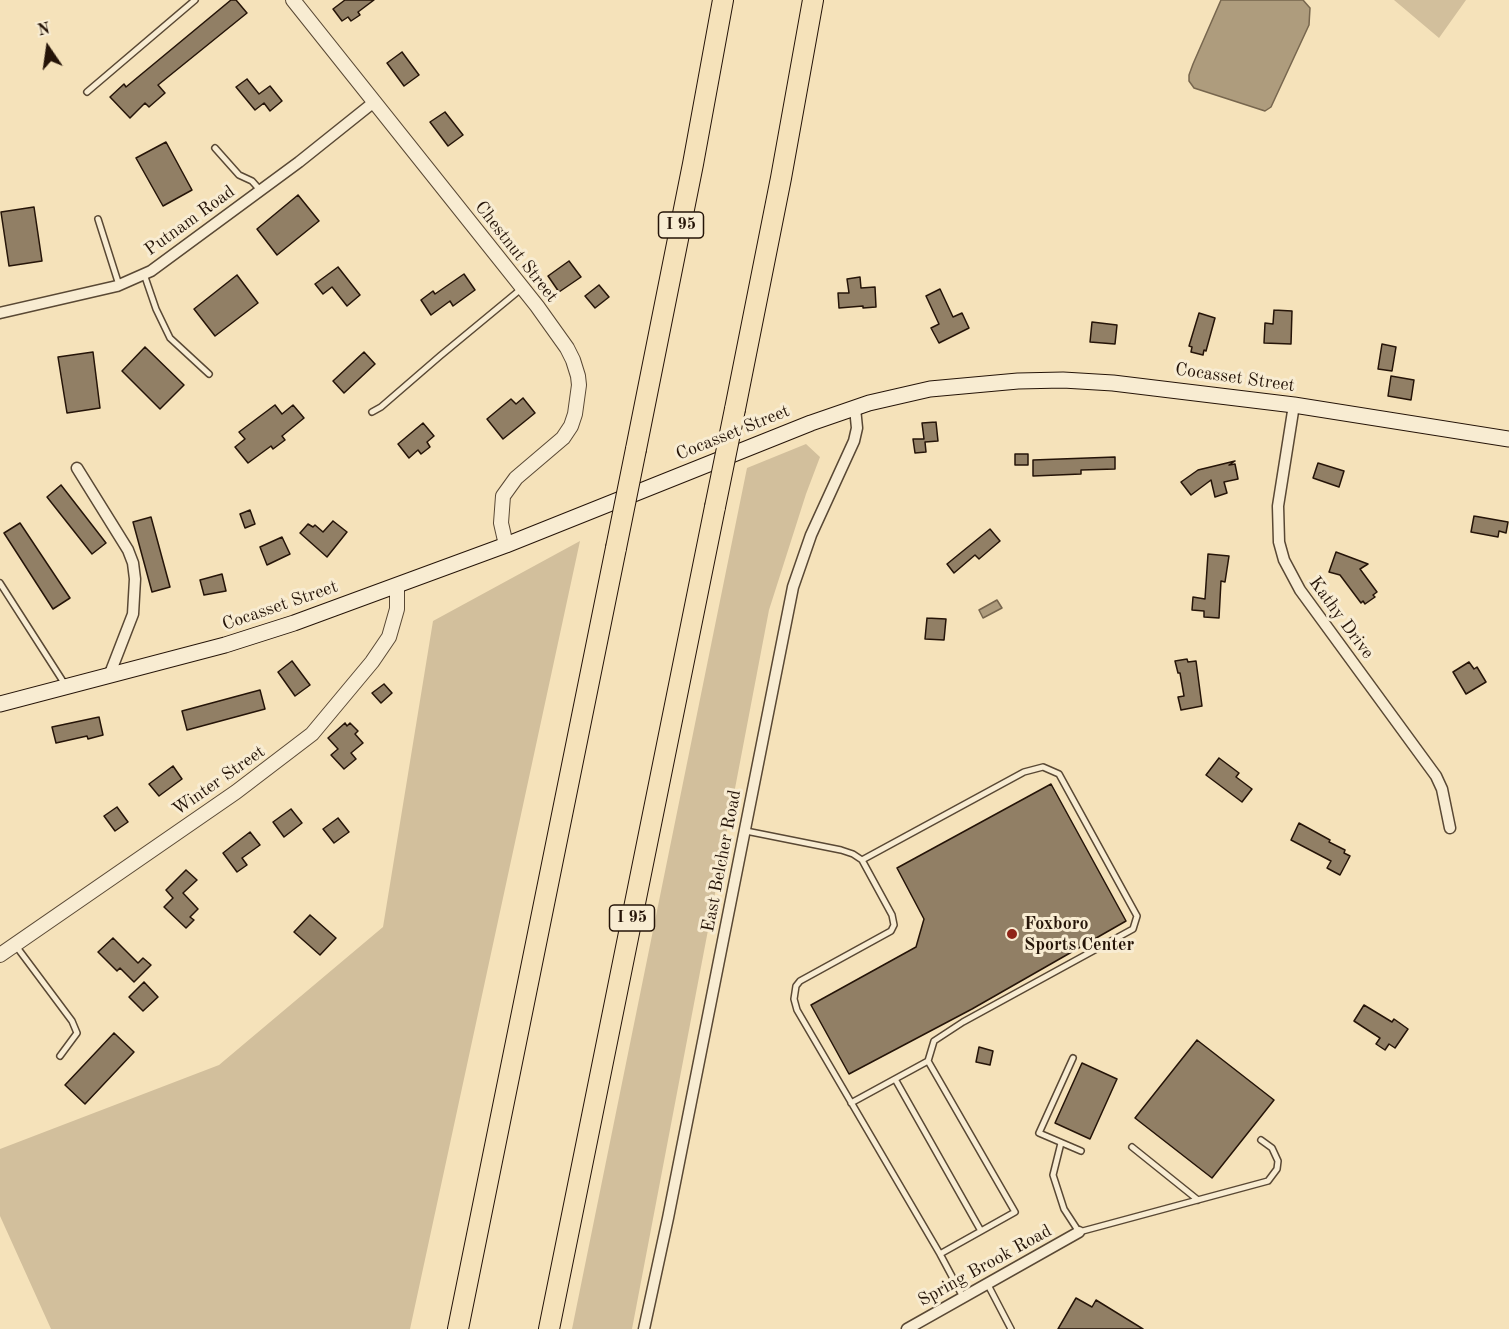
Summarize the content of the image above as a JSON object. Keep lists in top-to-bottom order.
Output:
{
  "streets": {
    "highway": ["I 95"],
    "main road": ["Cocasset Street"],
    "street": [
      "Putnam Road",
      "Chestnut Street",
      "Kathy Drive",
      "Winter Street",
      "East Belcher Road",
      "Spring Brook Road"
    ]
  },
  "crossings": [
    ["Putnam Road", "Chestnut Street"],
    ["Chestnut Street", "Cocasset Street"],
    ["Cocasset Street", "Kathy Drive"],
    ["Cocasset Street", "Winter Street"],
    ["Cocasset Street", "East Belcher Road"]
  ],
  "places": ["Foxboro Sports Center"],
  "north": "top"
}
